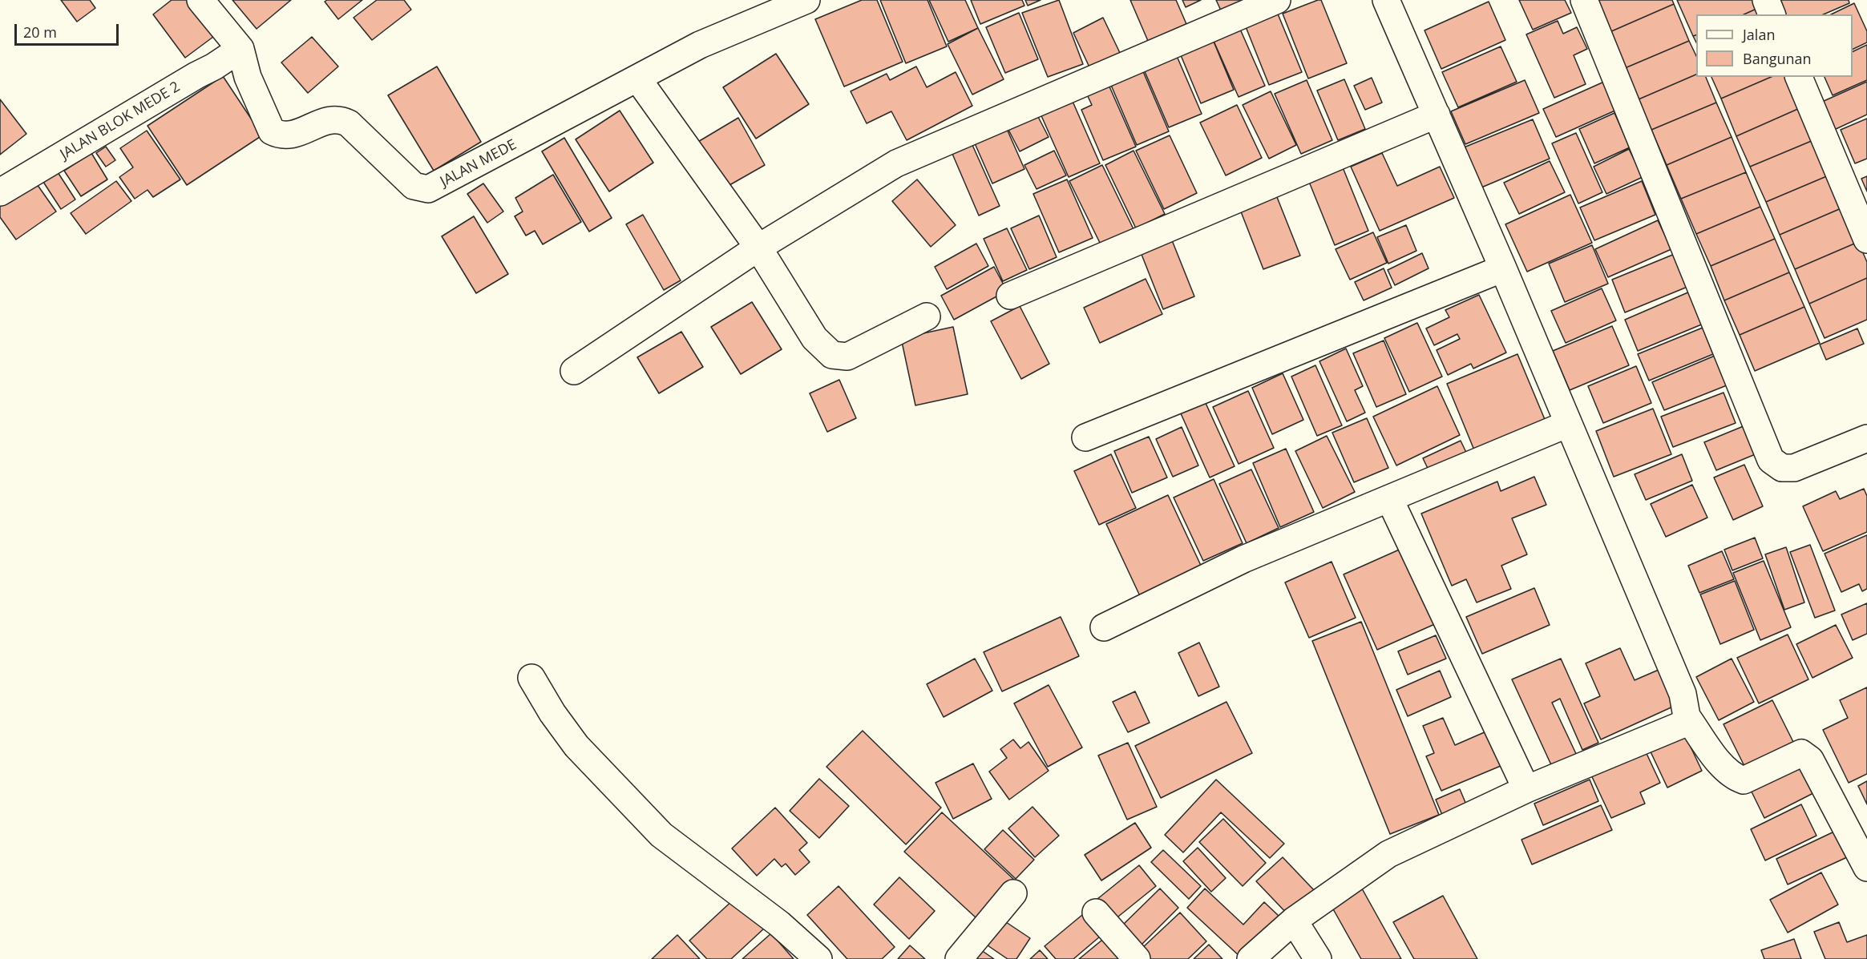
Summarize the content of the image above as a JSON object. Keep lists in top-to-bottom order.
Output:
{
  "streets": {
    "street": ["JALAN BLOK MEDE 2", "JALAN MEDE"]
  },
  "crossings": [
    ["JALAN BLOK MEDE 2", "JALAN MEDE"]
  ],
  "legend": ["Jalan", "Bangunan"],
  "scale_bar": "20 m"
}
